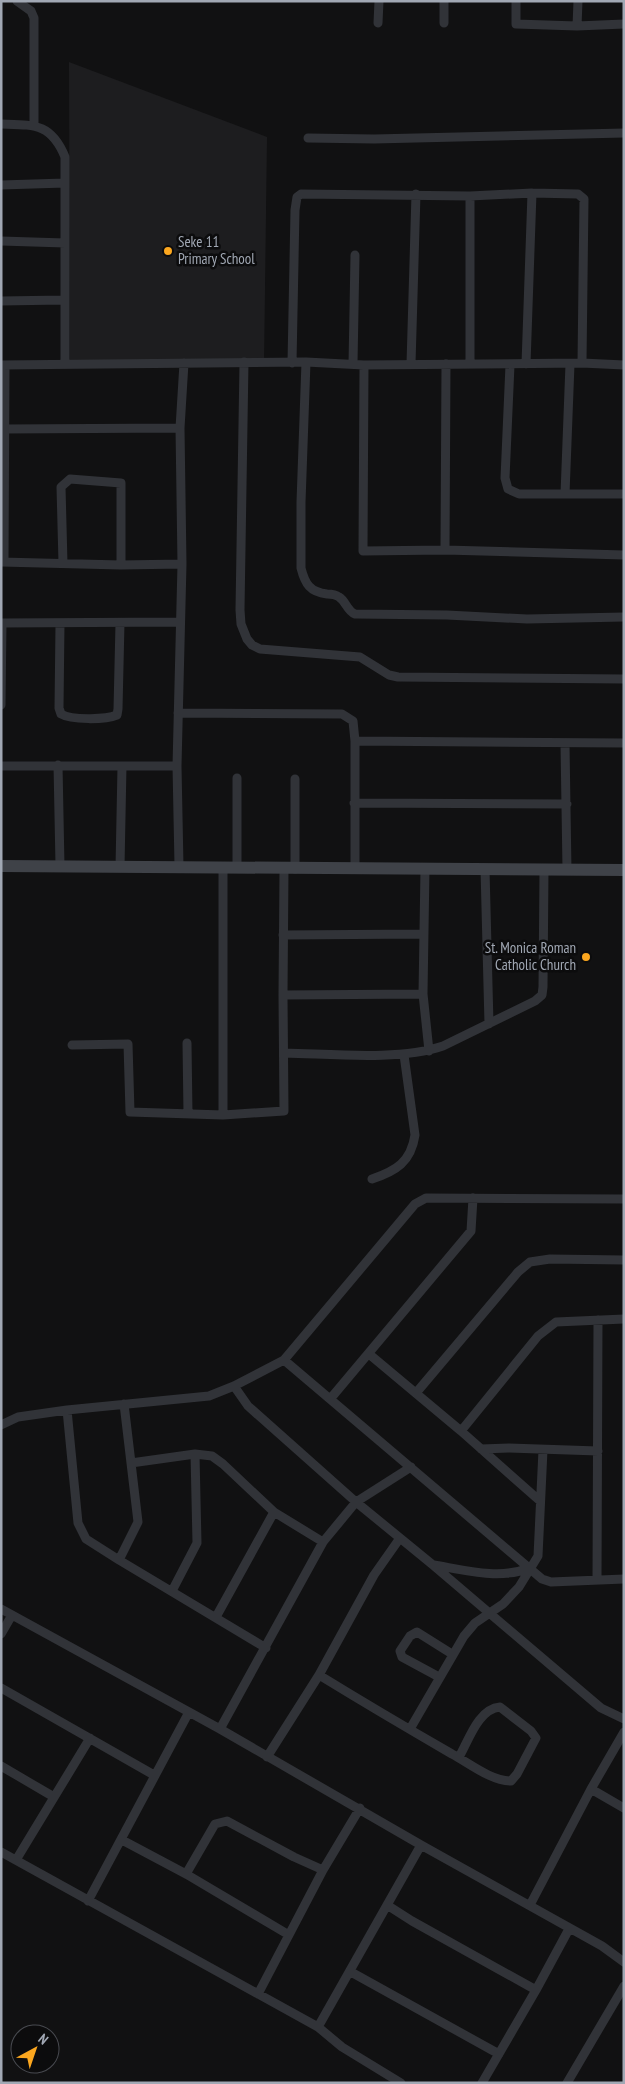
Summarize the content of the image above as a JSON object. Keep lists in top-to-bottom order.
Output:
{
  "places": ["Seke 11 Primary School", "St. Monica Roman Catholic Church"],
  "north": "top right"
}
